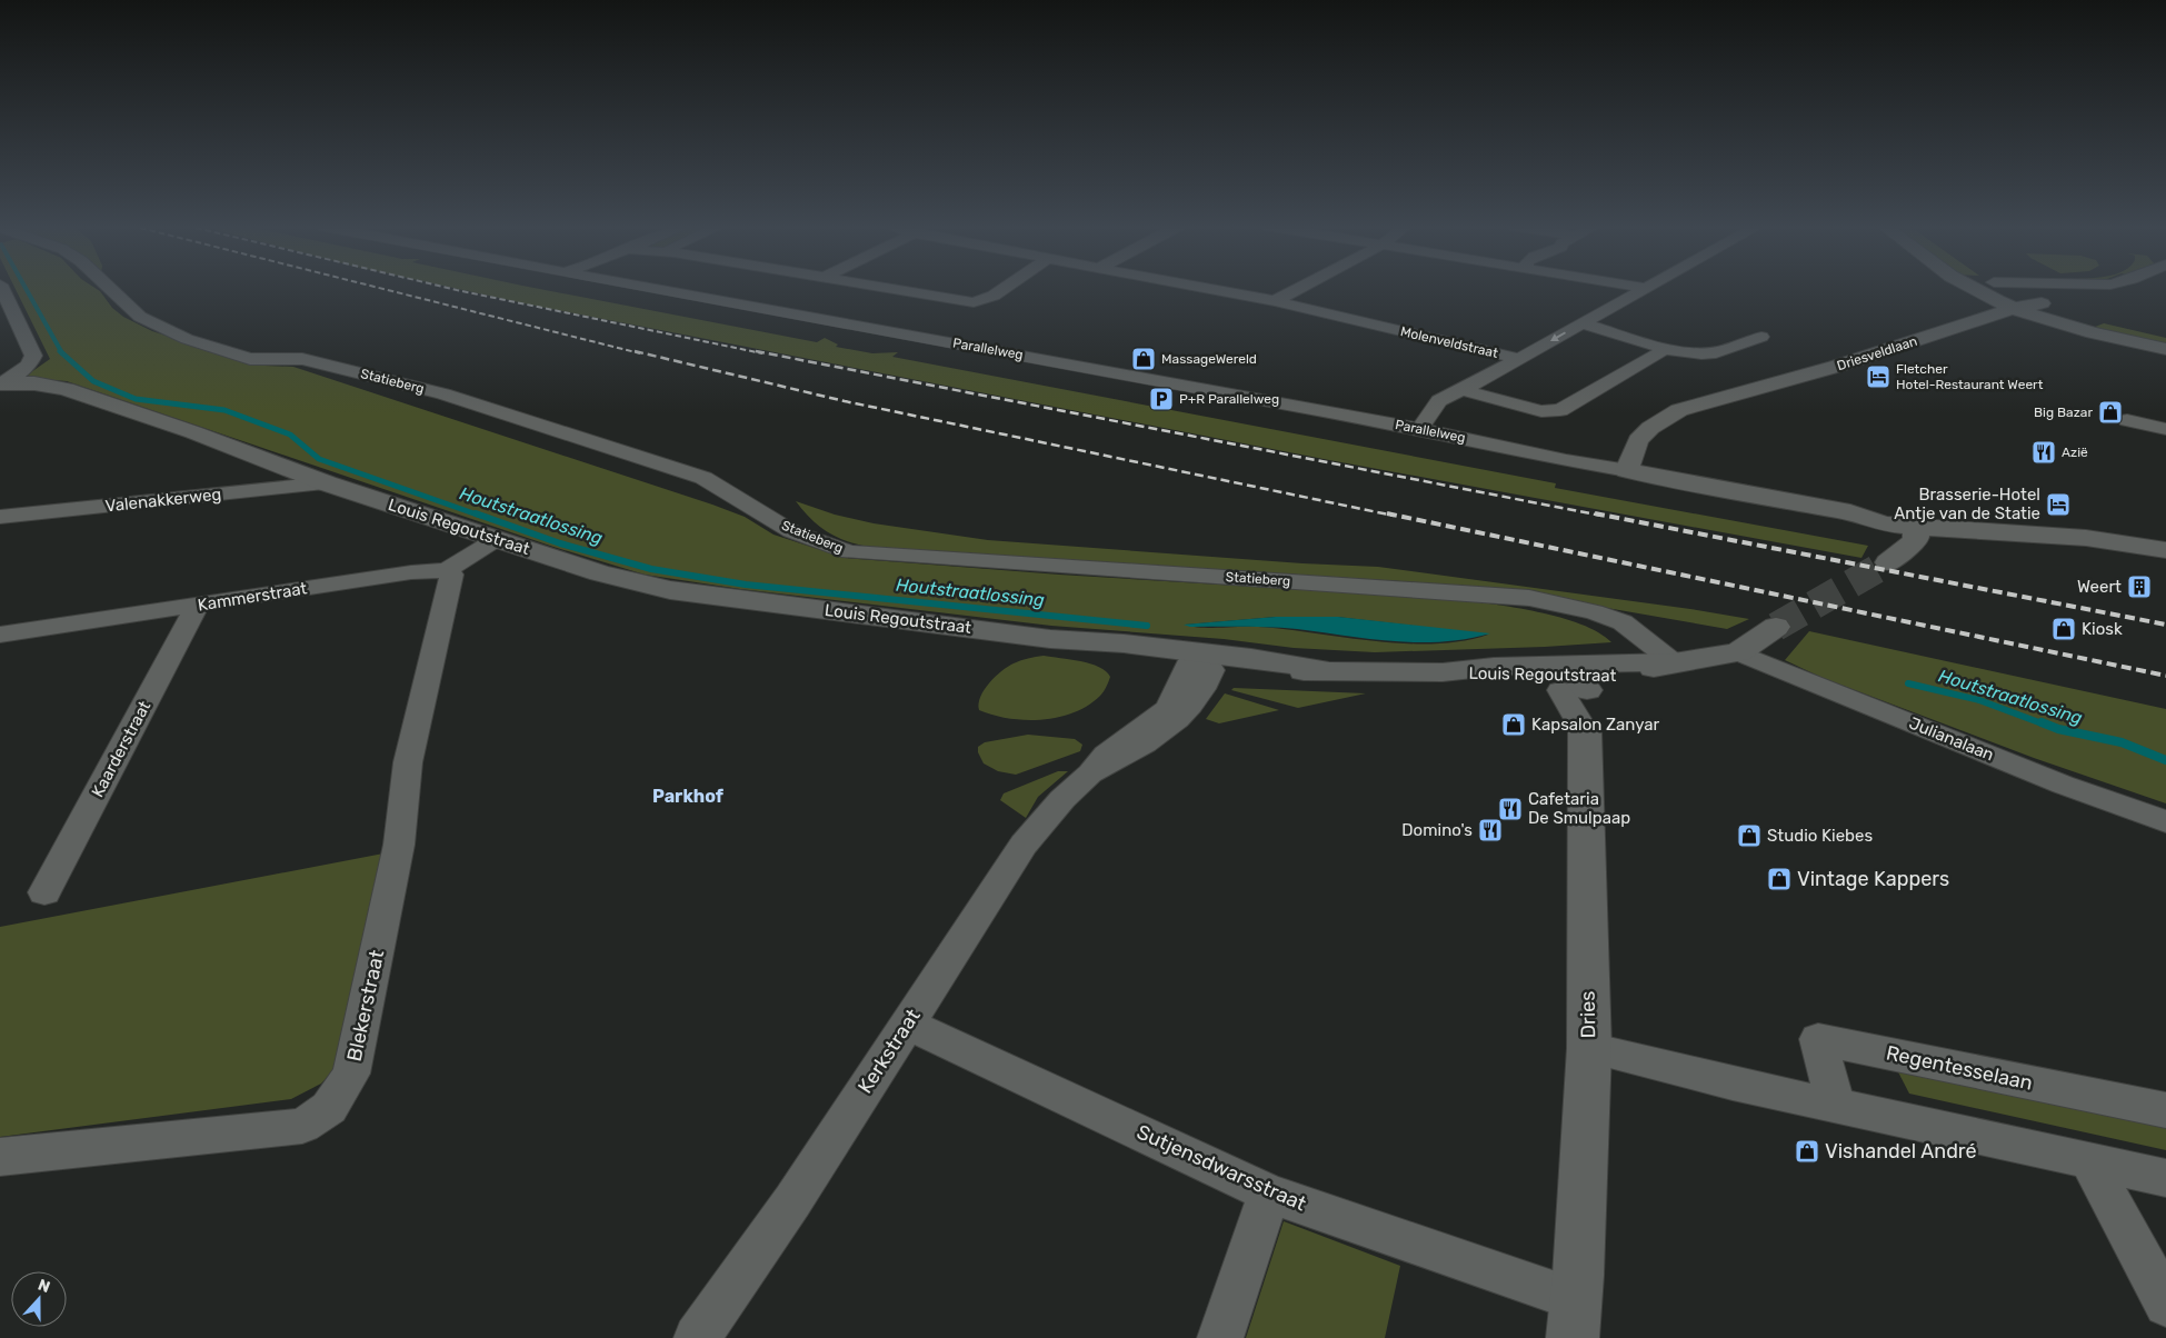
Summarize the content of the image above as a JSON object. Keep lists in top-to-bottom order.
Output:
{
  "streets": {
    "street": [
      "Molenveldstraat",
      "Parallelweg",
      "Driesveldlaan",
      "Statieberg",
      "Valenakkerweg",
      "Louis Regoutstraat",
      "Kammerstraat",
      "Julianalaan",
      "Kaarderstraat",
      "Blekerstraat",
      "Dries",
      "Kerkstraat",
      "Regentesselaan",
      "Sutjensdwarsstraat"
    ]
  },
  "crossings": [
    ["Parallelweg", "Driesveldlaan"],
    ["Statieberg", "Louis Regoutstraat"],
    ["Valenakkerweg", "Louis Regoutstraat"],
    ["Louis Regoutstraat", "Kammerstraat"],
    ["Louis Regoutstraat", "Julianalaan"],
    ["Louis Regoutstraat", "Dries"],
    ["Louis Regoutstraat", "Kerkstraat"],
    ["Kammerstraat", "Kaarderstraat"],
    ["Kammerstraat", "Blekerstraat"],
    ["Dries", "Sutjensdwarsstraat"],
    ["Kerkstraat", "Sutjensdwarsstraat"]
  ],
  "districts": ["Parkhof"],
  "water": ["Houtstraatlossing"],
  "places": {
    "shop": [
      "MassageWereld",
      "Big Bazar",
      "Kiosk",
      "Kapsalon Zanyar",
      "Studio Kiebes",
      "Vintage Kappers",
      "Vishandel André"
    ],
    "hotel": ["Fletcher Hotel-Restaurant Weert", "Brasserie-Hotel Antje van de Statie"],
    "parking": ["P+R Parallelweg"],
    "restaurant": ["Azië", "Cafetaria De Smulpaap", "Domino's"],
    "building": ["Weert"]
  },
  "north": "top"
}
